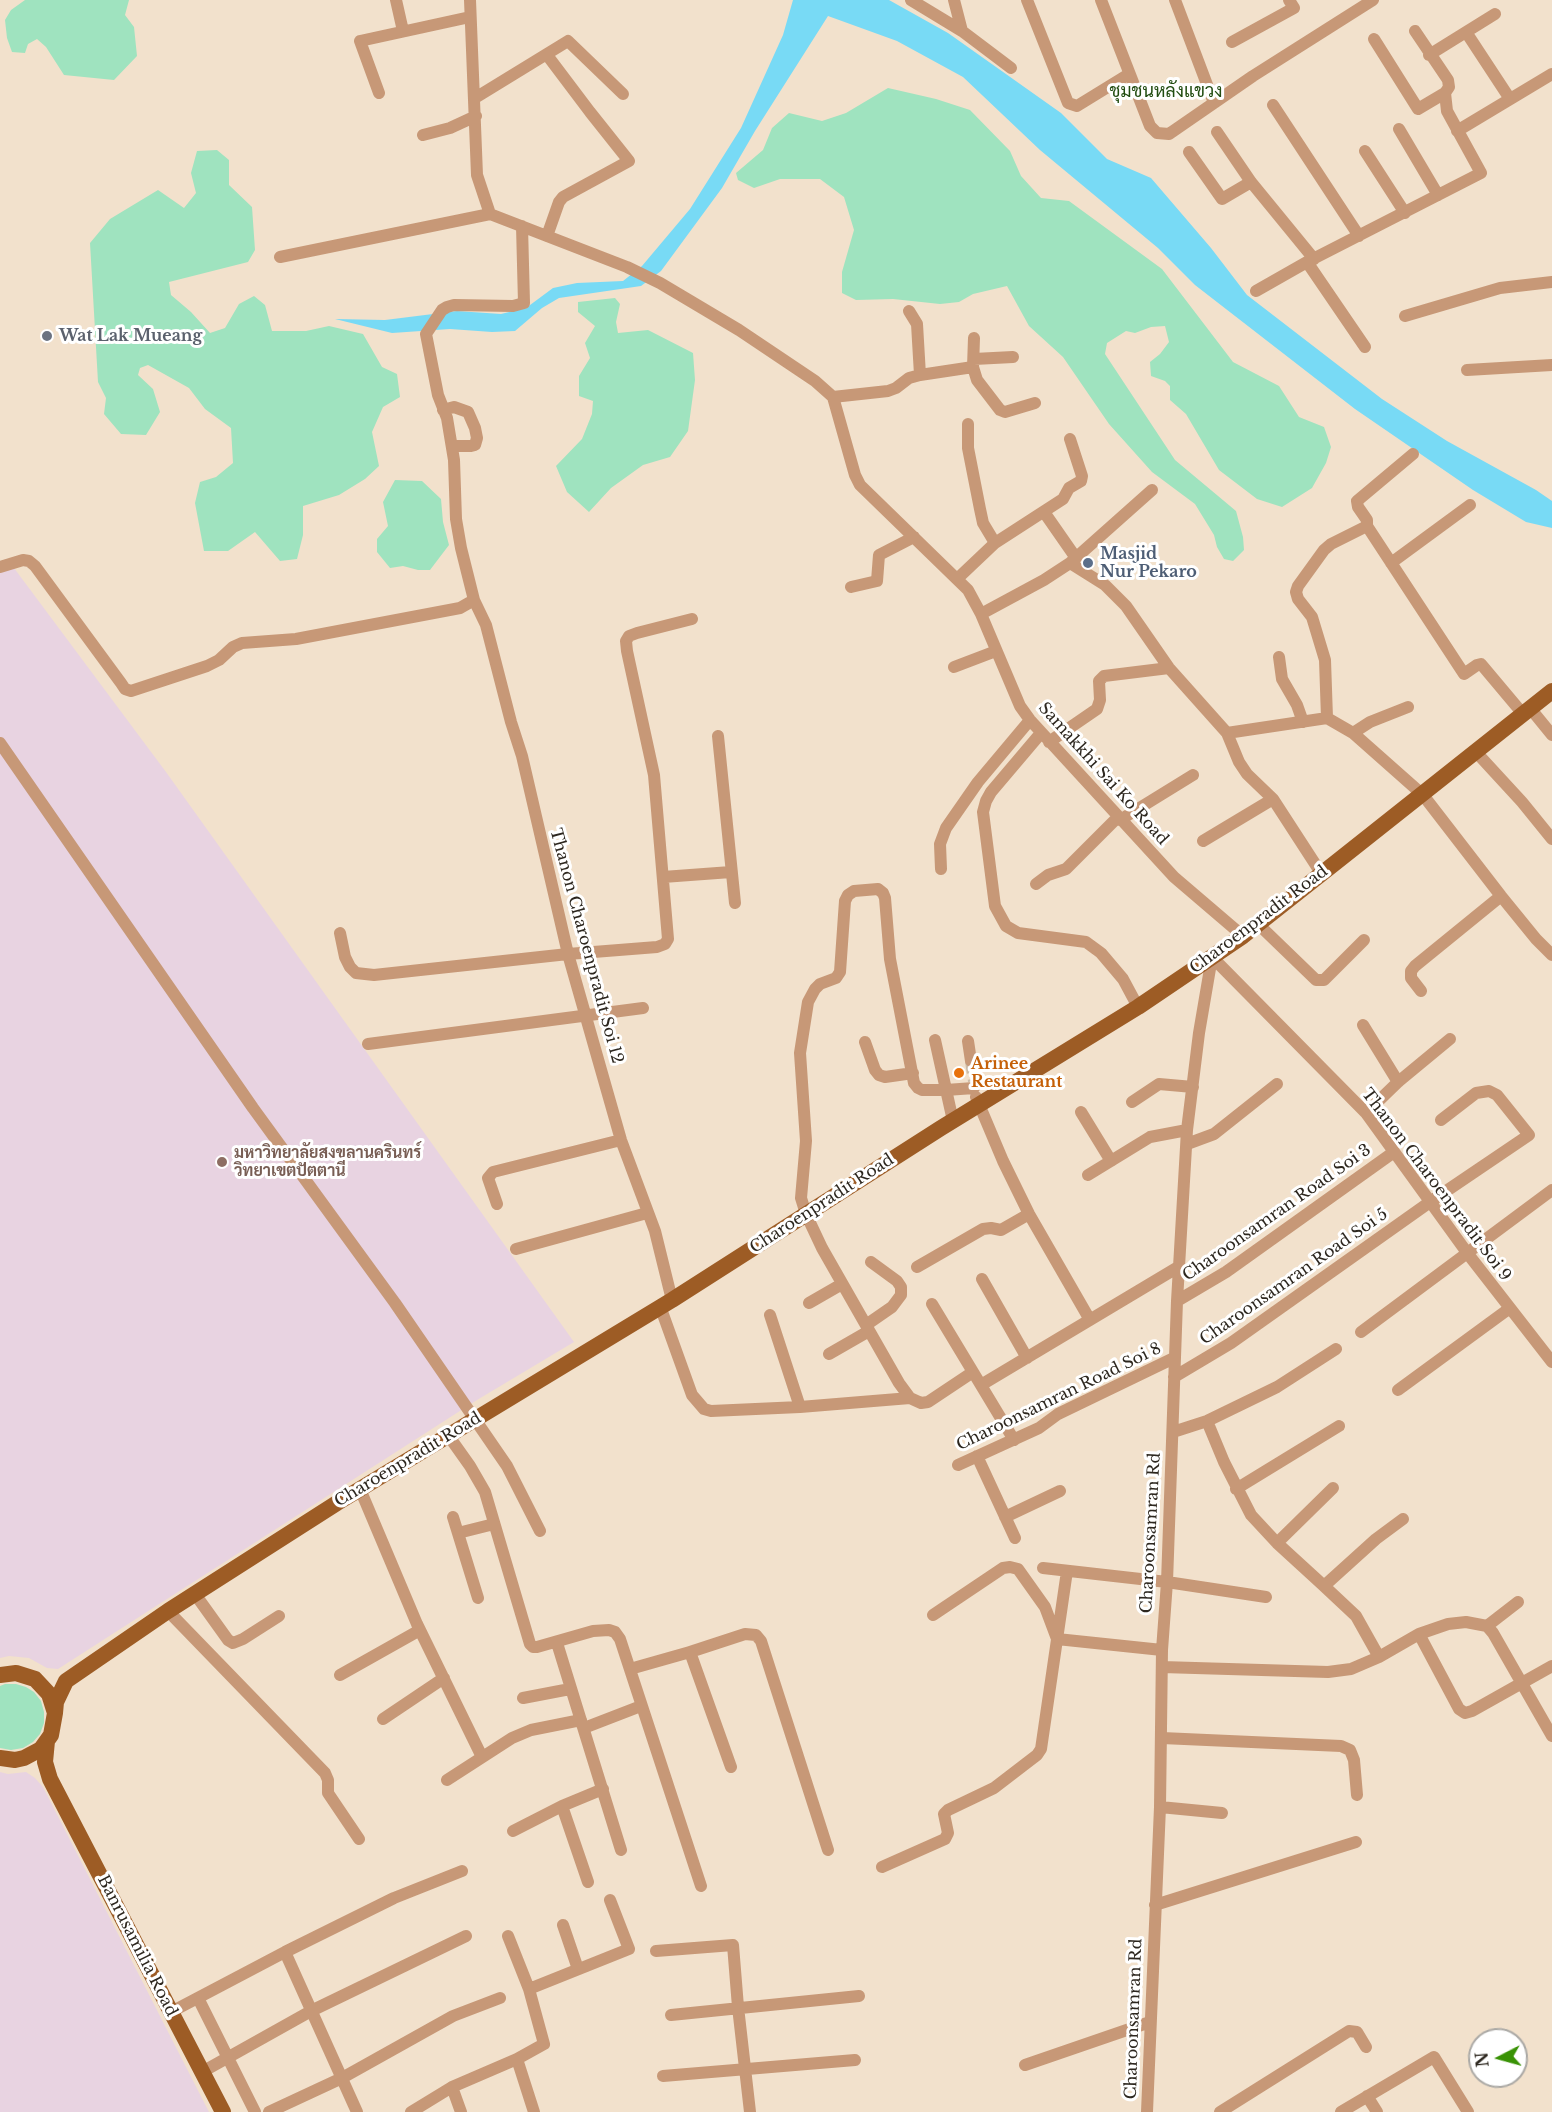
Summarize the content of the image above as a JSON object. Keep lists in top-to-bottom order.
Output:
{
  "streets": {
    "main road": ["Charoenpradit Road", "Banrusamilia Road"],
    "street": [
      "Samakkhi Sai Ko Road",
      "Thanon Charoenpradit Soi 12",
      "Thanon Charoenpradit Soi 9",
      "Charoonsamran Road Soi 3",
      "Charoonsamran Road Soi 5",
      "Charoonsamran Road Soi 8",
      "Charoonsamran Rd"
    ]
  },
  "crossings": [
    ["Samakkhi Sai Ko Road", "Charoenpradit Road"],
    ["Charoenpradit Road", "Thanon Charoenpradit Soi 12"],
    ["Charoenpradit Road", "Thanon Charoenpradit Soi 9"],
    ["Charoenpradit Road", "Charoonsamran Rd"],
    ["Thanon Charoenpradit Soi 9", "Charoonsamran Road Soi 3"],
    ["Thanon Charoenpradit Soi 9", "Charoonsamran Road Soi 5"],
    ["Thanon Charoenpradit Soi 9", "Charoonsamran Rd"],
    ["Charoonsamran Road Soi 3", "Charoonsamran Rd"],
    ["Charoonsamran Road Soi 5", "Charoonsamran Rd"],
    ["Charoonsamran Road Soi 8", "Charoonsamran Rd"]
  ],
  "districts": ["ชุมชนหลังแขวง"],
  "places": [
    "Wat Lak Mueang",
    "Masjid Nur Pekaro",
    "Arinee Restaurant",
    "มหาวิทยาลัยสงขลานครินทร์ วิทยาเขตปัตตานี"
  ],
  "north": "left"
}
